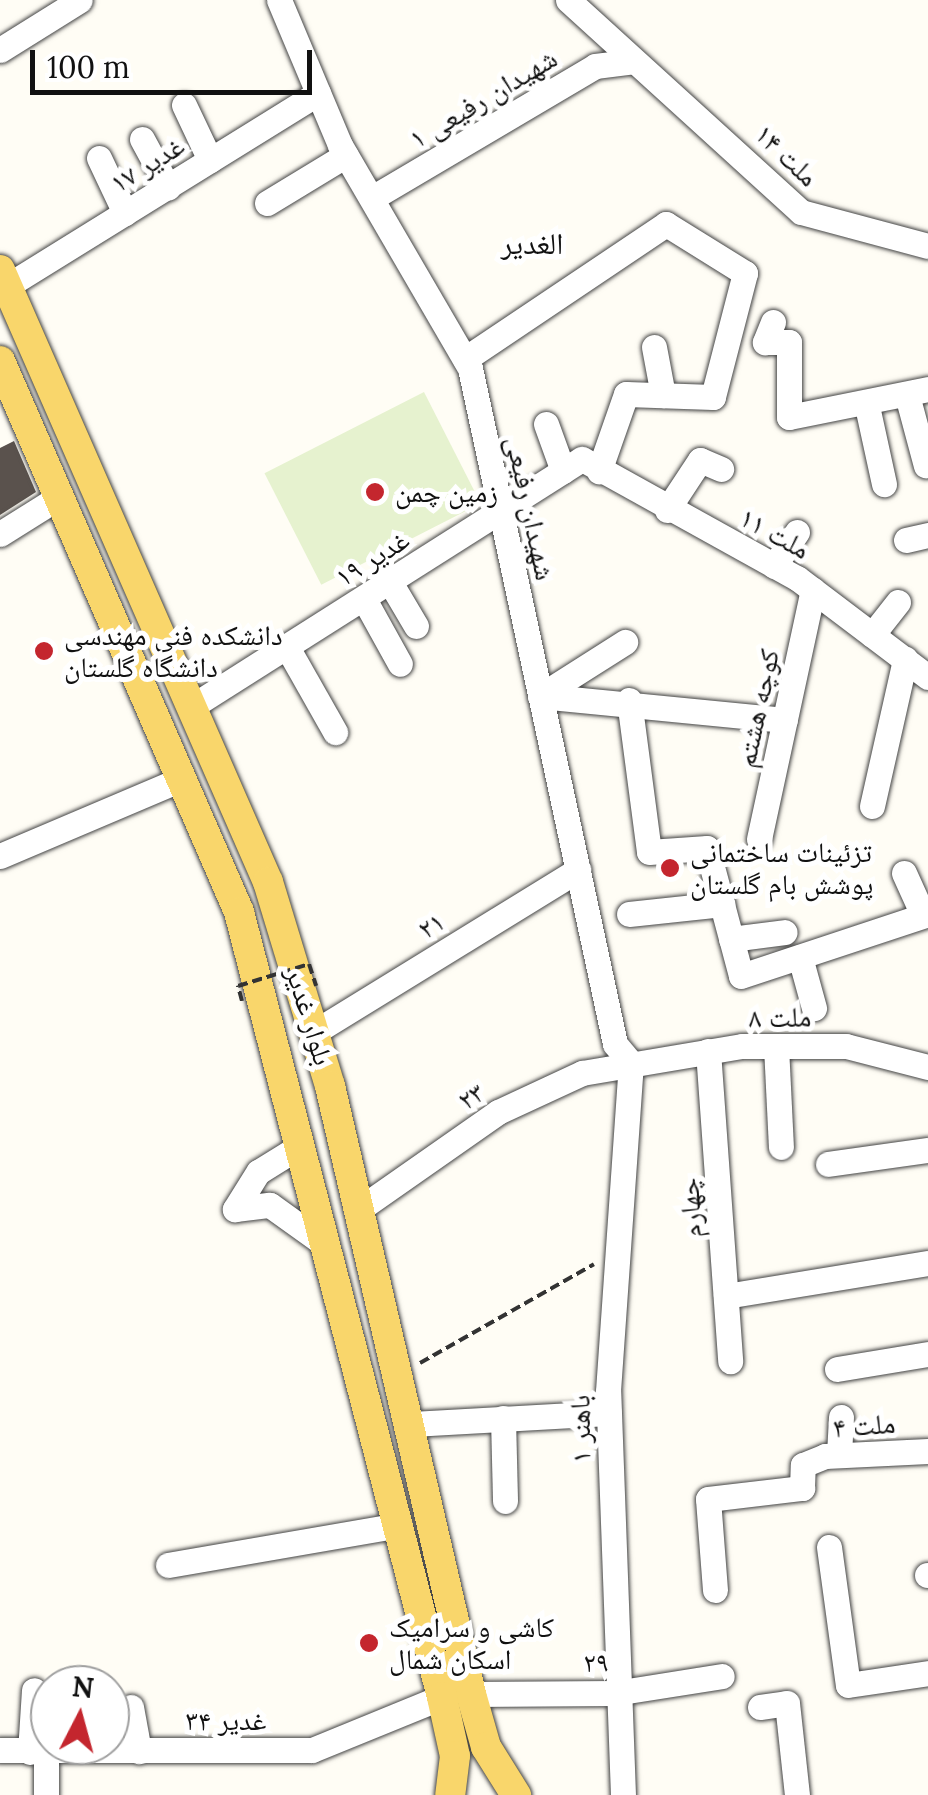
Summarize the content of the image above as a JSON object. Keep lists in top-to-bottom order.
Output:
{
  "streets": {
    "main road": ["بلوار غدیر"],
    "street": [
      "۱ شهیدان رفیعی",
      "۱۴ ملت",
      "۱۷ غدیر",
      "شهیدان رفیعی",
      "۱۱ ملت",
      "۱۹ غدیر",
      "کوچه هشتم",
      "۲۱",
      "۸ ملت",
      "۲۳",
      "چهارم",
      "۴ ملت",
      "باهنر ۱",
      "۲۹",
      "۳۴ غدیر"
    ]
  },
  "crossings": [
    ["۱ شهیدان رفیعی", "۱۴ ملت"],
    ["۱ شهیدان رفیعی", "شهیدان رفیعی"],
    ["۱۷ غدیر", "شهیدان رفیعی"],
    ["۱۷ غدیر", "بلوار غدیر"],
    ["شهیدان رفیعی", "۱۹ غدیر"],
    ["شهیدان رفیعی", "۲۱"],
    ["شهیدان رفیعی", "۸ ملت"],
    ["شهیدان رفیعی", "۲۳"],
    ["شهیدان رفیعی", "باهنر ۱"],
    ["۱۱ ملت", "۱۹ غدیر"],
    ["۱۱ ملت", "کوچه هشتم"],
    ["۱۹ غدیر", "بلوار غدیر"],
    ["۲۱", "بلوار غدیر"],
    ["بلوار غدیر", "۲۳"],
    ["بلوار غدیر", "۲۹"],
    ["بلوار غدیر", "۳۴ غدیر"],
    ["۸ ملت", "۲۳"],
    ["۸ ملت", "چهارم"],
    ["۸ ملت", "باهنر ۱"],
    ["۲۳", "باهنر ۱"],
    ["باهنر ۱", "۲۹"],
    ["۲۹", "۳۴ غدیر"]
  ],
  "districts": ["الغدیر"],
  "places": [
    "زمین چمن",
    "دانشکده فنی مهندسی دانشگاه گلستان",
    "تزئینات ساختمانی پوشش بام گلستان",
    "کاشی و سرامیک اسکان شمال"
  ],
  "scale_bar": "100 m",
  "north": "top"
}
